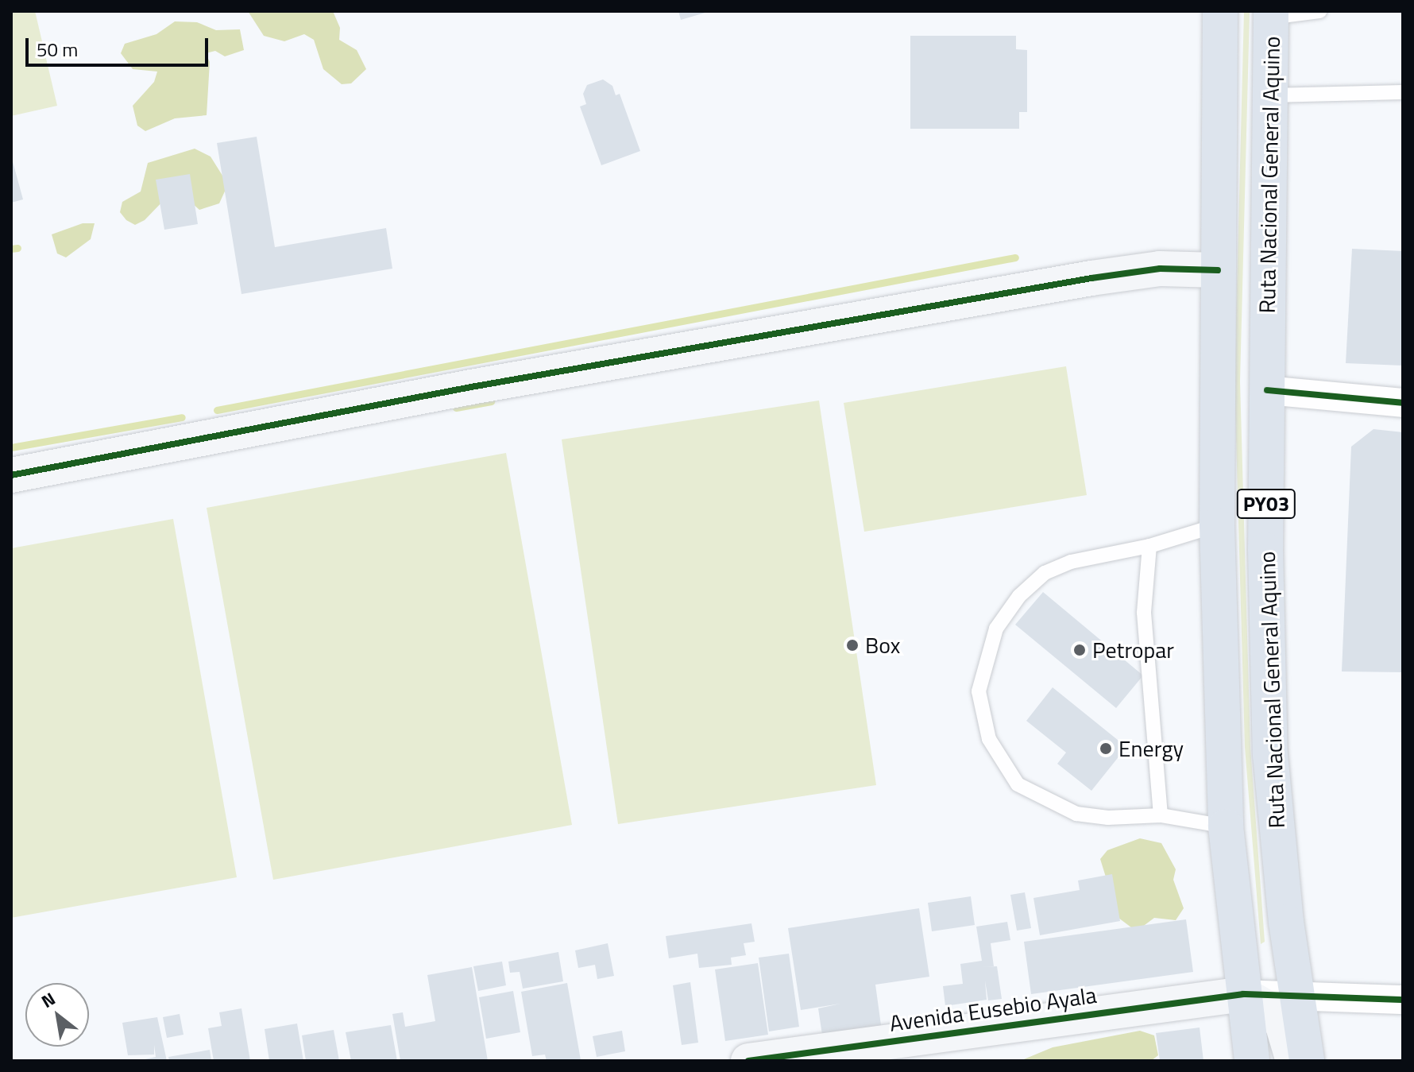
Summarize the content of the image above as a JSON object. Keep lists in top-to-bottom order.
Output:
{
  "streets": {
    "highway": ["Ruta Nacional General Aquino", "PY03"],
    "street": ["Avenida Eusebio Ayala"]
  },
  "crossings": [
    ["PY03", "Avenida Eusebio Ayala"]
  ],
  "places": ["Box", "Petropar", "Energy"],
  "scale_bar": "50 m",
  "north": "top left"
}
